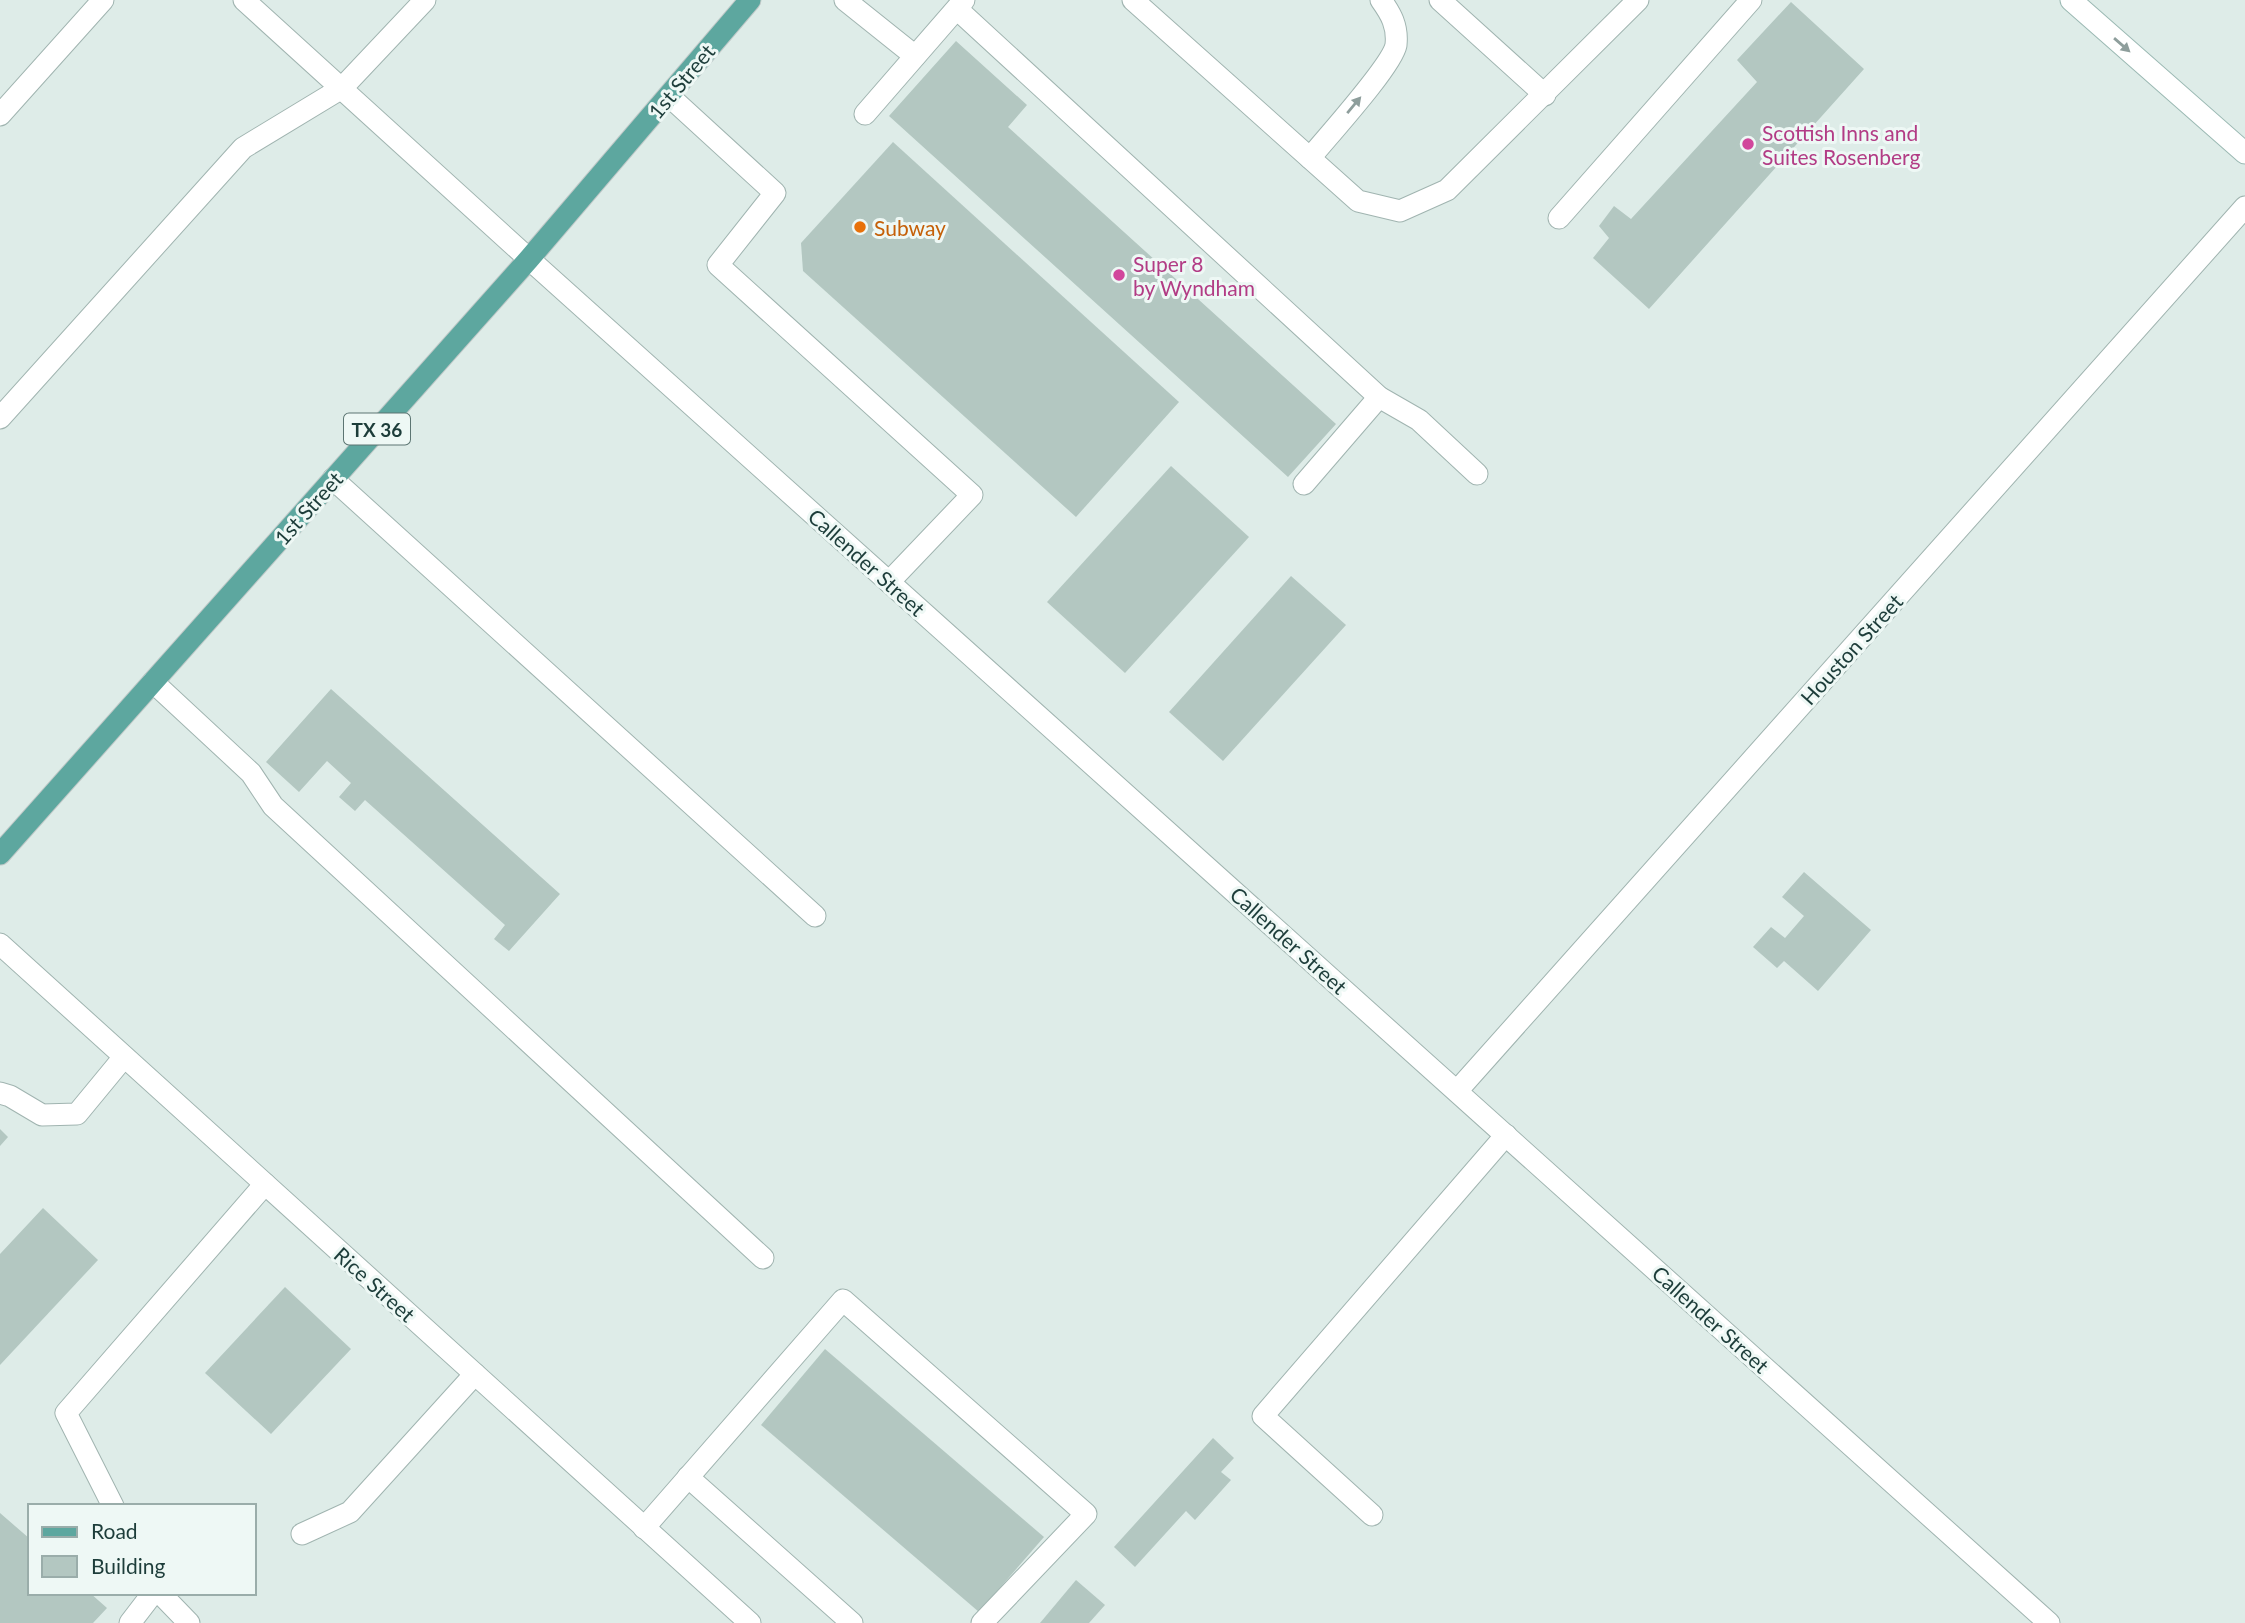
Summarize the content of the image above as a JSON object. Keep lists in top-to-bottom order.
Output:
{
  "streets": {
    "main road": ["1st Street", "TX 36"],
    "street": ["Callender Street", "Houston Street", "Rice Street"]
  },
  "crossings": [
    ["1st Street", "Callender Street"],
    ["Callender Street", "Houston Street"]
  ],
  "places": ["Scottish Inns and Suites Rosenberg", "Subway", "Super 8 by Wyndham"],
  "legend": ["Road", "Building"]
}
